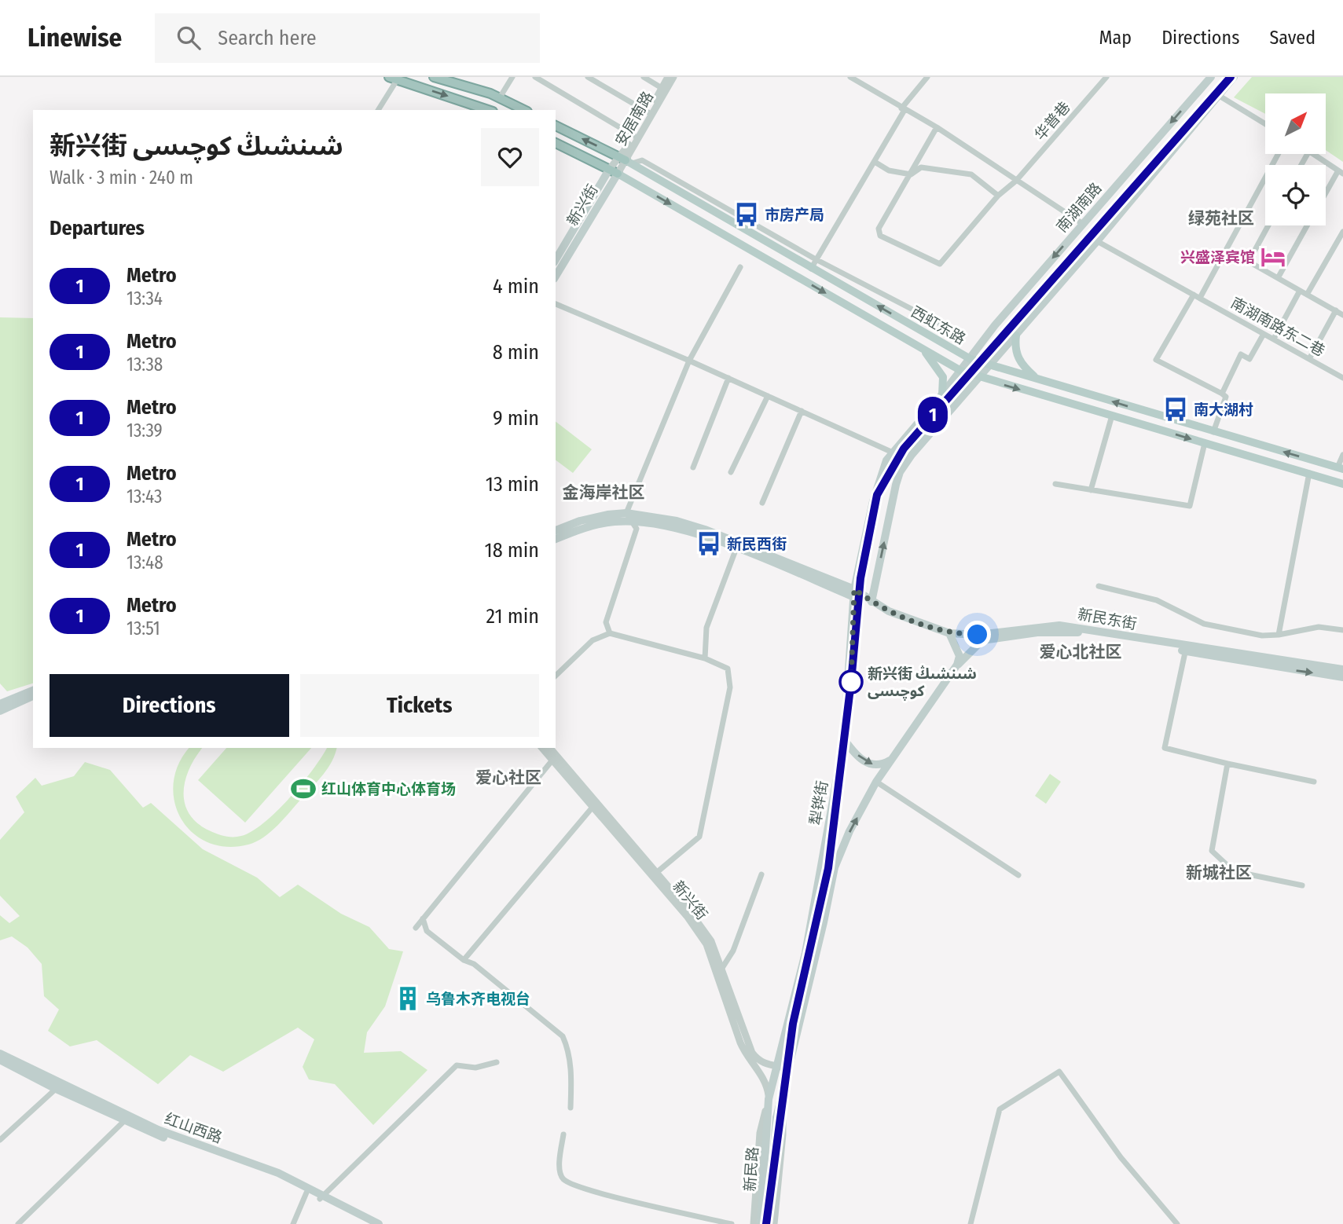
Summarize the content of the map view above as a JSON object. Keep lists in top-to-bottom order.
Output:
{
  "streets": {
    "highway": ["西虹东路"],
    "main road": [
      "新兴街",
      "南湖南路",
      "新民东街",
      "犁铧街",
      "红山西路",
      "新民路"
    ],
    "street": ["安居南路", "华普巷", "南湖南路东二巷"]
  },
  "crossings": [
    ["安居南路", "新兴街"],
    ["安居南路", "西虹东路"],
    ["新兴街", "西虹东路"],
    ["新兴街", "犁铧街"],
    ["南湖南路", "西虹东路"],
    ["南湖南路", "犁铧街"],
    ["西虹东路", "犁铧街"],
    ["犁铧街", "新民路"]
  ],
  "districts": [
    "绿苑社区",
    "金海岸社区",
    "爱心北社区",
    "爱心社区",
    "新城社区"
  ],
  "places": {
    "bus stop": ["市房产局", "南大湖村", "新民西街"],
    "hotel": ["兴盛泽宾馆"],
    "other": ["新兴街 شىنشىڭ كوچىسى"],
    "sports": ["红山体育中心体育场"],
    "building": ["乌鲁木齐电视台"]
  },
  "lines": ["metro line 1"],
  "north": "top right",
  "page": {
    "header": "Linewise",
    "search": "Search here",
    "nav": ["Map", "Directions", "Saved"],
    "on_map": "1",
    "heading": [
      ["新兴街 شىنشىڭ كوچىسى", "Walk · 3 min · 240 m"],
      "Departures"
    ],
    "list": [
      {
        "mark": "1",
        "name": "Metro",
        "note": "13:34",
        "value": "4 min"
      },
      {
        "mark": "1",
        "name": "Metro",
        "note": "13:38",
        "value": "8 min"
      },
      {
        "mark": "1",
        "name": "Metro",
        "note": "13:39",
        "value": "9 min"
      },
      {
        "mark": "1",
        "name": "Metro",
        "note": "13:43",
        "value": "13 min"
      },
      {
        "mark": "1",
        "name": "Metro",
        "note": "13:48",
        "value": "18 min"
      },
      {
        "mark": "1",
        "name": "Metro",
        "note": "13:51",
        "value": "21 min"
      }
    ],
    "buttons": ["Directions", "Tickets"]
  }
}
